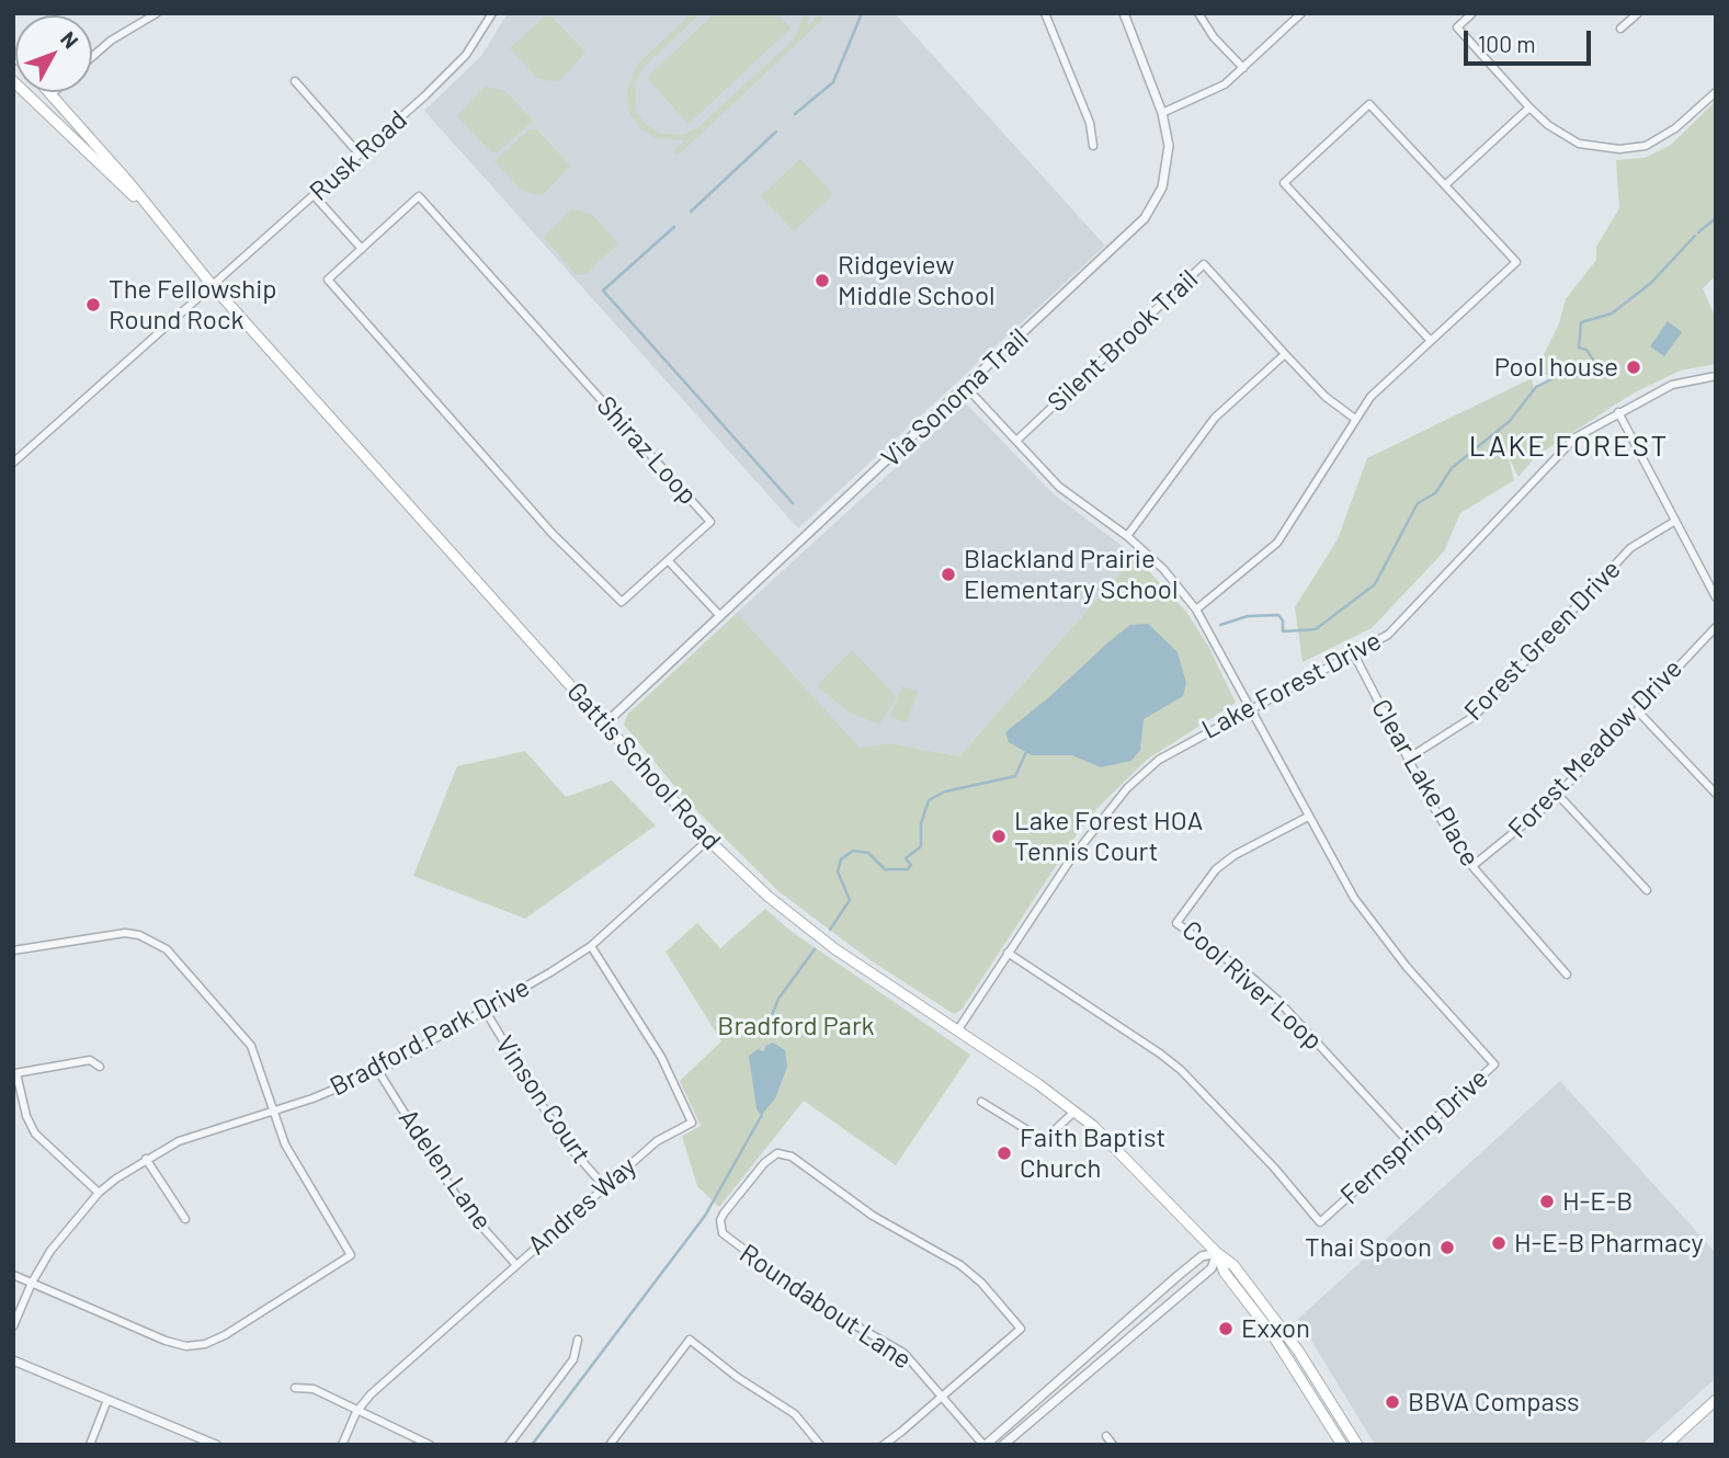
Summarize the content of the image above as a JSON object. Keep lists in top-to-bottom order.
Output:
{
  "streets": {
    "main road": ["Gattis School Road"],
    "street": [
      "Rusk Road",
      "Silent Brook Trail",
      "Via Sonoma Trail",
      "Shiraz Loop",
      "Forest Green Drive",
      "Lake Forest Drive",
      "Forest Meadow Drive",
      "Clear Lake Place",
      "Cool River Loop",
      "Bradford Park Drive",
      "Vinson Court",
      "Fernspring Drive",
      "Adelen Lane",
      "Andres Way",
      "Roundabout Lane"
    ]
  },
  "crossings": [
    ["Rusk Road", "Gattis School Road"],
    ["Silent Brook Trail", "Fernspring Drive"],
    ["Via Sonoma Trail", "Gattis School Road"],
    ["Via Sonoma Trail", "Fernspring Drive"],
    ["Forest Green Drive", "Clear Lake Place"],
    ["Lake Forest Drive", "Gattis School Road"],
    ["Lake Forest Drive", "Clear Lake Place"],
    ["Lake Forest Drive", "Fernspring Drive"],
    ["Forest Meadow Drive", "Clear Lake Place"],
    ["Gattis School Road", "Bradford Park Drive"],
    ["Cool River Loop", "Fernspring Drive"],
    ["Bradford Park Drive", "Vinson Court"],
    ["Bradford Park Drive", "Adelen Lane"],
    ["Bradford Park Drive", "Andres Way"],
    ["Vinson Court", "Andres Way"],
    ["Adelen Lane", "Andres Way"]
  ],
  "districts": ["LAKE FOREST"],
  "parks": ["Bradford Park"],
  "places": [
    "Ridgeview Middle School",
    "The Fellowship Round Rock",
    "Pool house",
    "Blackland Prairie Elementary School",
    "Lake Forest HOA Tennis Court",
    "Faith Baptist Church",
    "H-E-B",
    "H-E-B Pharmacy",
    "Thai Spoon",
    "Exxon",
    "BBVA Compass"
  ],
  "scale_bar": "100 m",
  "north": "top right"
}
